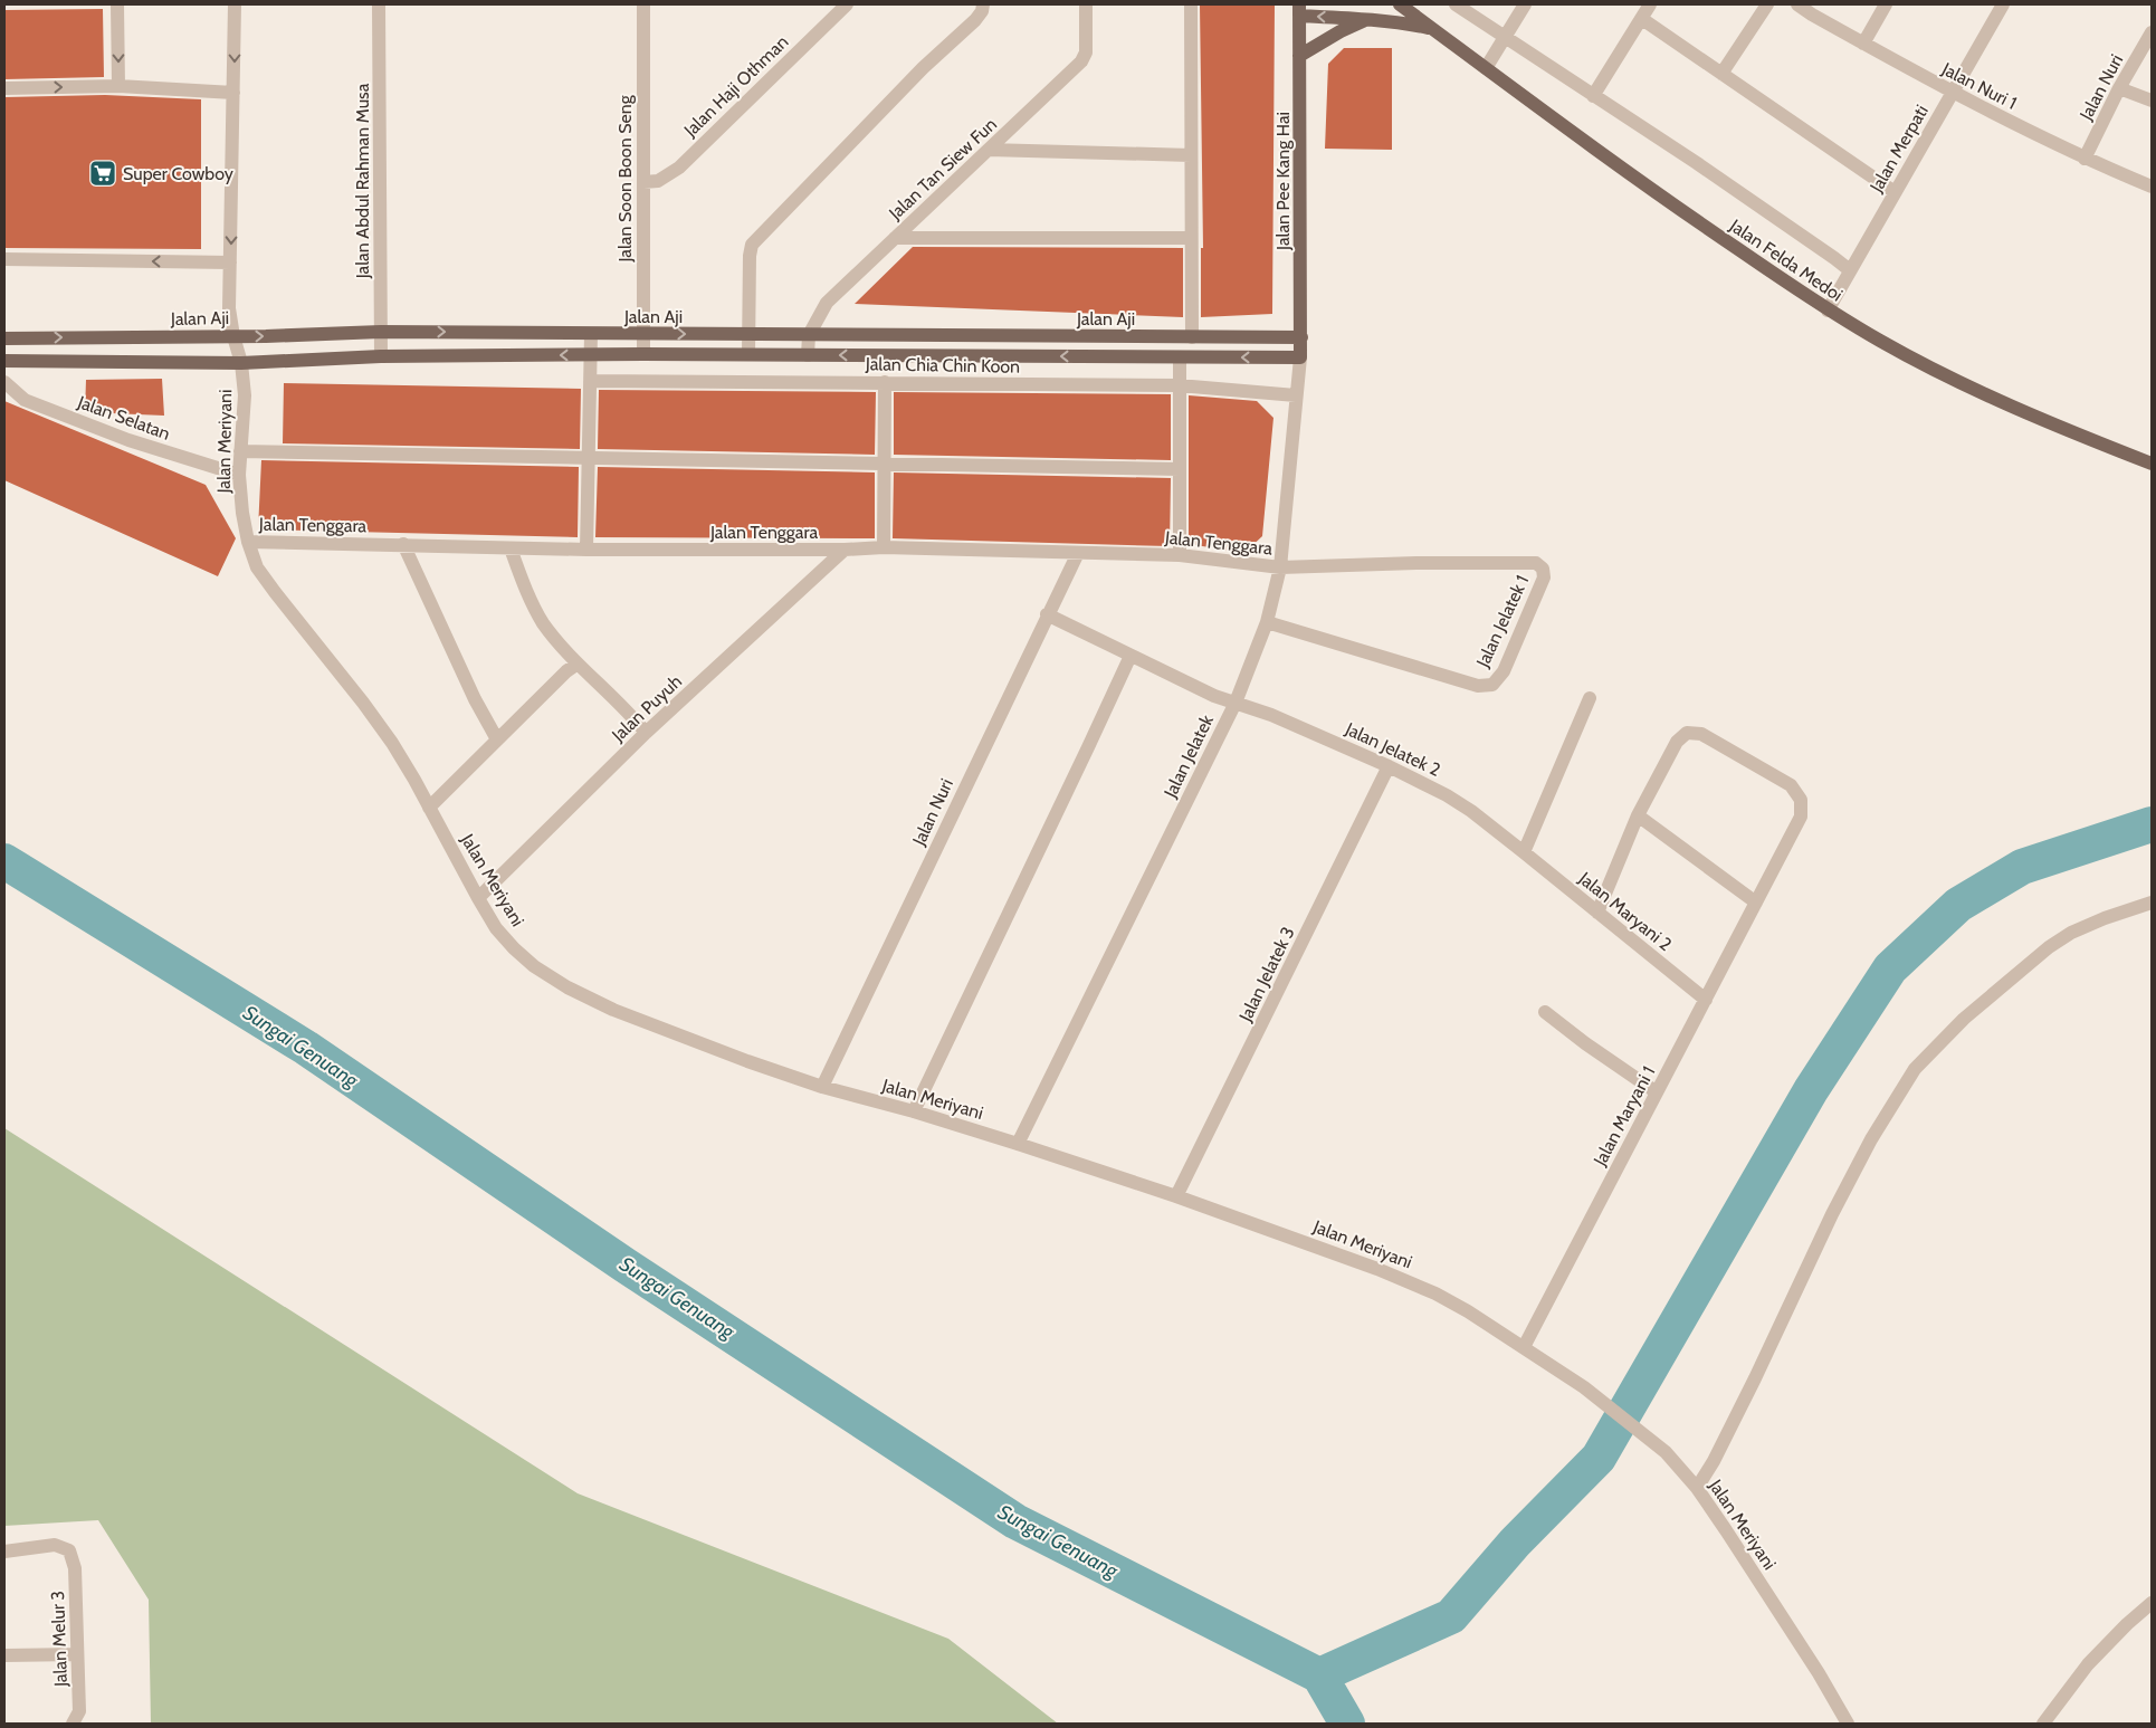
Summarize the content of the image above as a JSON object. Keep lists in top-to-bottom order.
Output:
{
  "streets": {
    "main road": ["Jalan Pee Kang Hai", "Jalan Felda Medoi", "Jalan Aji"],
    "street": [
      "Jalan Haji Othman",
      "Jalan Nuri 1",
      "Jalan Nuri",
      "Jalan Merpati",
      "Jalan Tan Siew Fun",
      "Jalan Soon Boon Seng",
      "Jalan Abdul Rahman Musa",
      "Jalan Chia Chin Koon",
      "Jalan Selatan",
      "Jalan Meriyani",
      "Jalan Tenggara",
      "Jalan Jelatek 1",
      "Jalan Puyuh",
      "Jalan Jelatek 2",
      "Jalan Jelatek",
      "Jalan Maryani 2",
      "Jalan Jelatek 3",
      "Jalan Maryani 1",
      "Jalan Melur 3"
    ]
  },
  "crossings": [
    ["Jalan Haji Othman", "Jalan Soon Boon Seng"],
    ["Jalan Nuri 1", "Jalan Nuri"],
    ["Jalan Nuri 1", "Jalan Merpati"],
    ["Jalan Nuri", "Jalan Meriyani"],
    ["Jalan Nuri", "Jalan Tenggara"],
    ["Jalan Nuri", "Jalan Jelatek 2"],
    ["Jalan Merpati", "Jalan Felda Medoi"],
    ["Jalan Tan Siew Fun", "Jalan Aji"],
    ["Jalan Soon Boon Seng", "Jalan Aji"],
    ["Jalan Abdul Rahman Musa", "Jalan Aji"],
    ["Jalan Pee Kang Hai", "Jalan Aji"],
    ["Jalan Pee Kang Hai", "Jalan Jelatek"],
    ["Jalan Aji", "Jalan Meriyani"],
    ["Jalan Aji", "Jalan Jelatek"],
    ["Jalan Chia Chin Koon", "Jalan Jelatek"],
    ["Jalan Selatan", "Jalan Meriyani"],
    ["Jalan Meriyani", "Jalan Tenggara"],
    ["Jalan Meriyani", "Jalan Puyuh"],
    ["Jalan Meriyani", "Jalan Jelatek"],
    ["Jalan Meriyani", "Jalan Jelatek 3"],
    ["Jalan Meriyani", "Jalan Maryani 1"],
    ["Jalan Tenggara", "Jalan Jelatek 1"],
    ["Jalan Tenggara", "Jalan Puyuh"],
    ["Jalan Tenggara", "Jalan Jelatek"],
    ["Jalan Jelatek 1", "Jalan Jelatek"],
    ["Jalan Jelatek 2", "Jalan Jelatek"],
    ["Jalan Jelatek 2", "Jalan Maryani 2"],
    ["Jalan Jelatek 2", "Jalan Jelatek 3"],
    ["Jalan Maryani 2", "Jalan Maryani 1"]
  ],
  "water": ["Sungai Genuang"],
  "places": {
    "supermarket": ["Super Cowboy"]
  }
}
